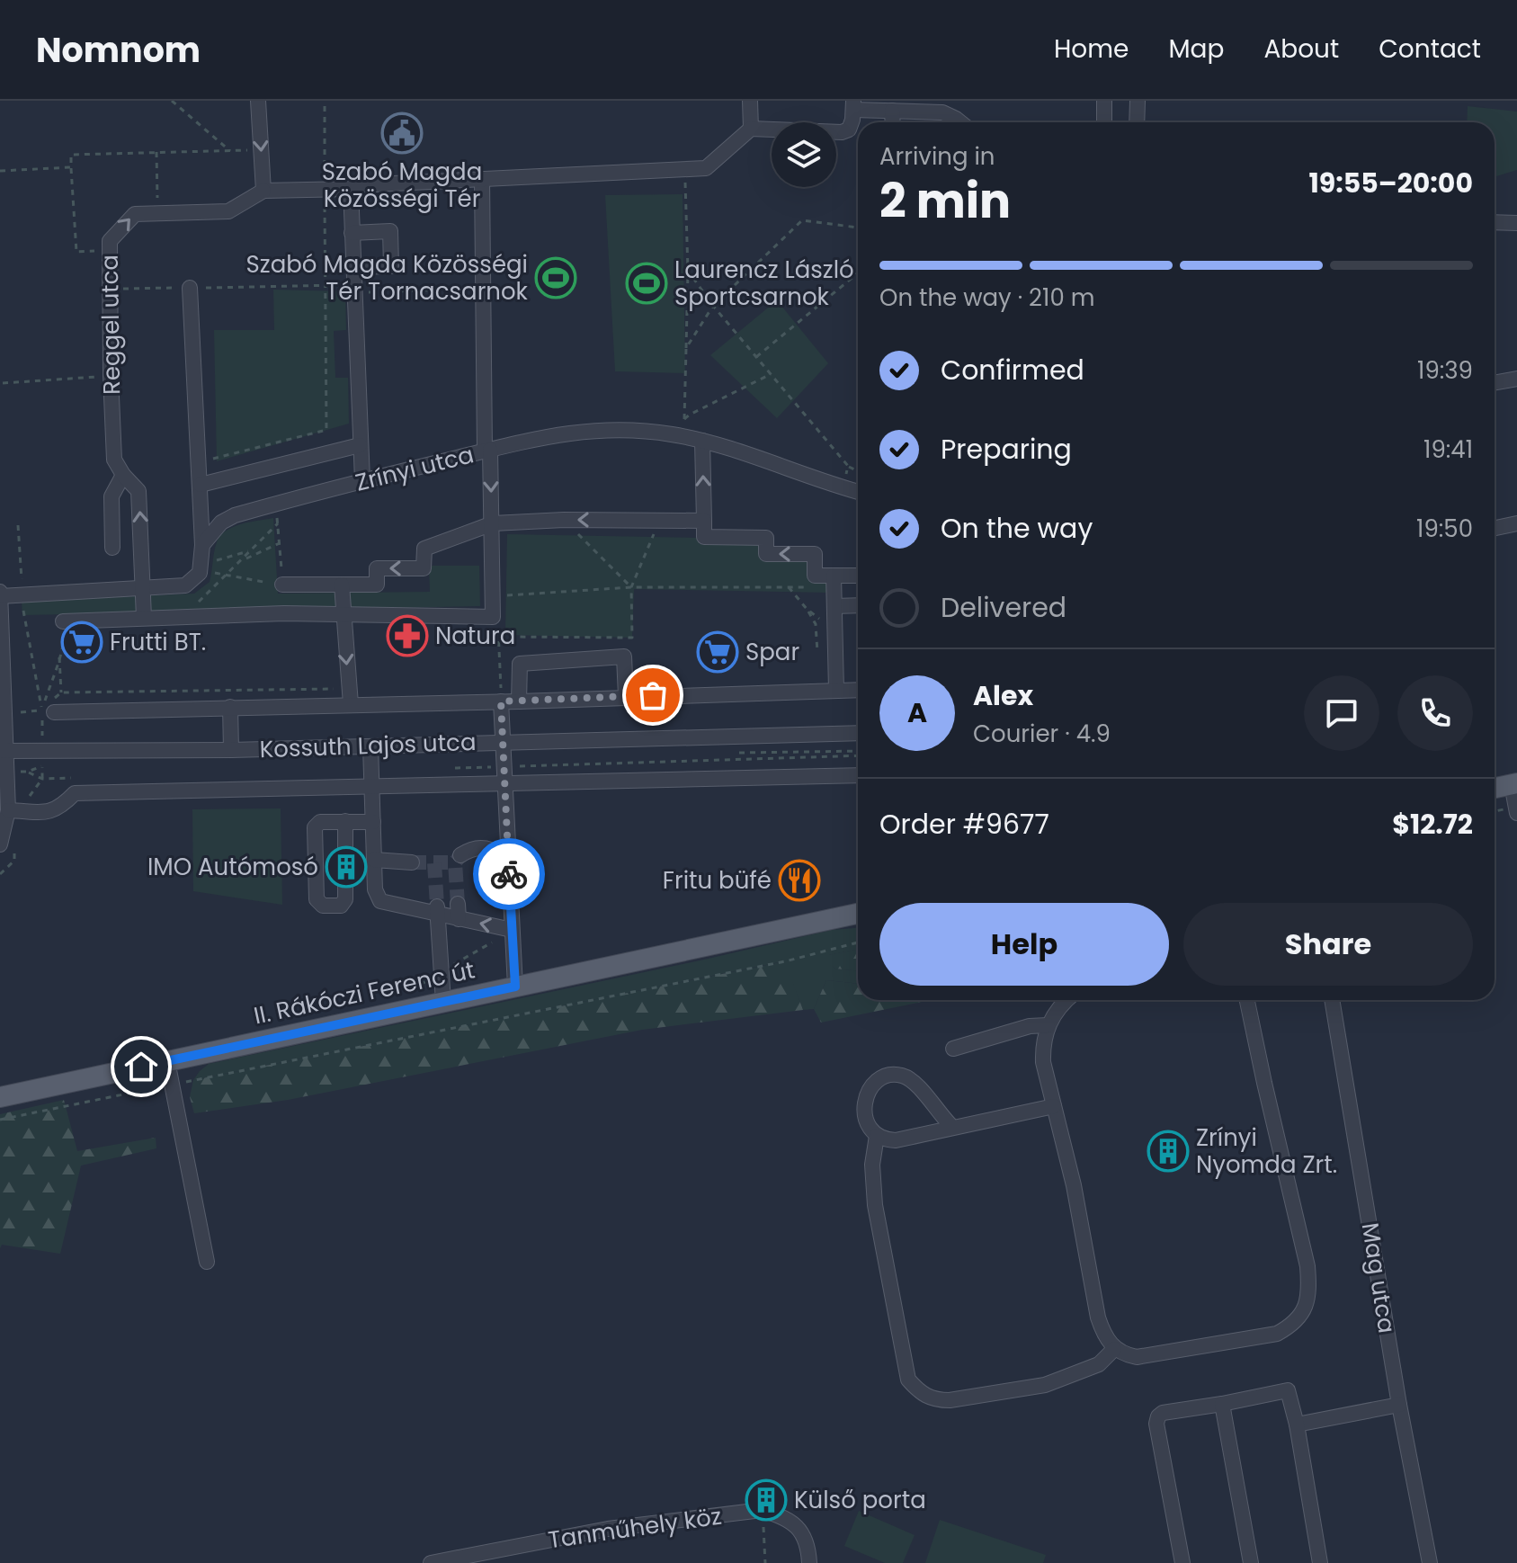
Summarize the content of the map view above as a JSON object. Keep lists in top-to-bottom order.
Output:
{
  "streets": {
    "main road": ["II. Rákóczi Ferenc út"],
    "street": [
      "Reggel utca",
      "Zrínyi utca",
      "Kossuth Lajos utca",
      "Mag utca",
      "Tanműhely köz"
    ]
  },
  "places": {
    "public building": ["Szabó Magda Közösségi Tér"],
    "sports": ["Szabó Magda Közösségi Tér Tornacsarnok", "Laurencz László Sportcsarnok"],
    "pharmacy": ["Natura"],
    "supermarket": ["Frutti BT.", "Spar"],
    "building": ["IMO Autómosó", "Zrínyi Nyomda Zrt.", "Külső porta"],
    "restaurant": ["Fritu büfé"]
  },
  "page": {
    "header": "Nomnom",
    "nav": [
      "Home",
      "Map",
      "About",
      "Contact"
    ],
    "heading": ["2 min", "Arriving in", "19:55–20:00"],
    "panel": [
      "Alex",
      "Courier · 4.9",
      "Order #9677",
      "$12.72"
    ],
    "bar": "On the way · 210 m",
    "list": [
      ["Confirmed", "19:39"],
      ["Preparing", "19:41"],
      ["On the way", "19:50"],
      "Delivered"
    ],
    "round": "A",
    "buttons": ["Help", "Share"]
  }
}
